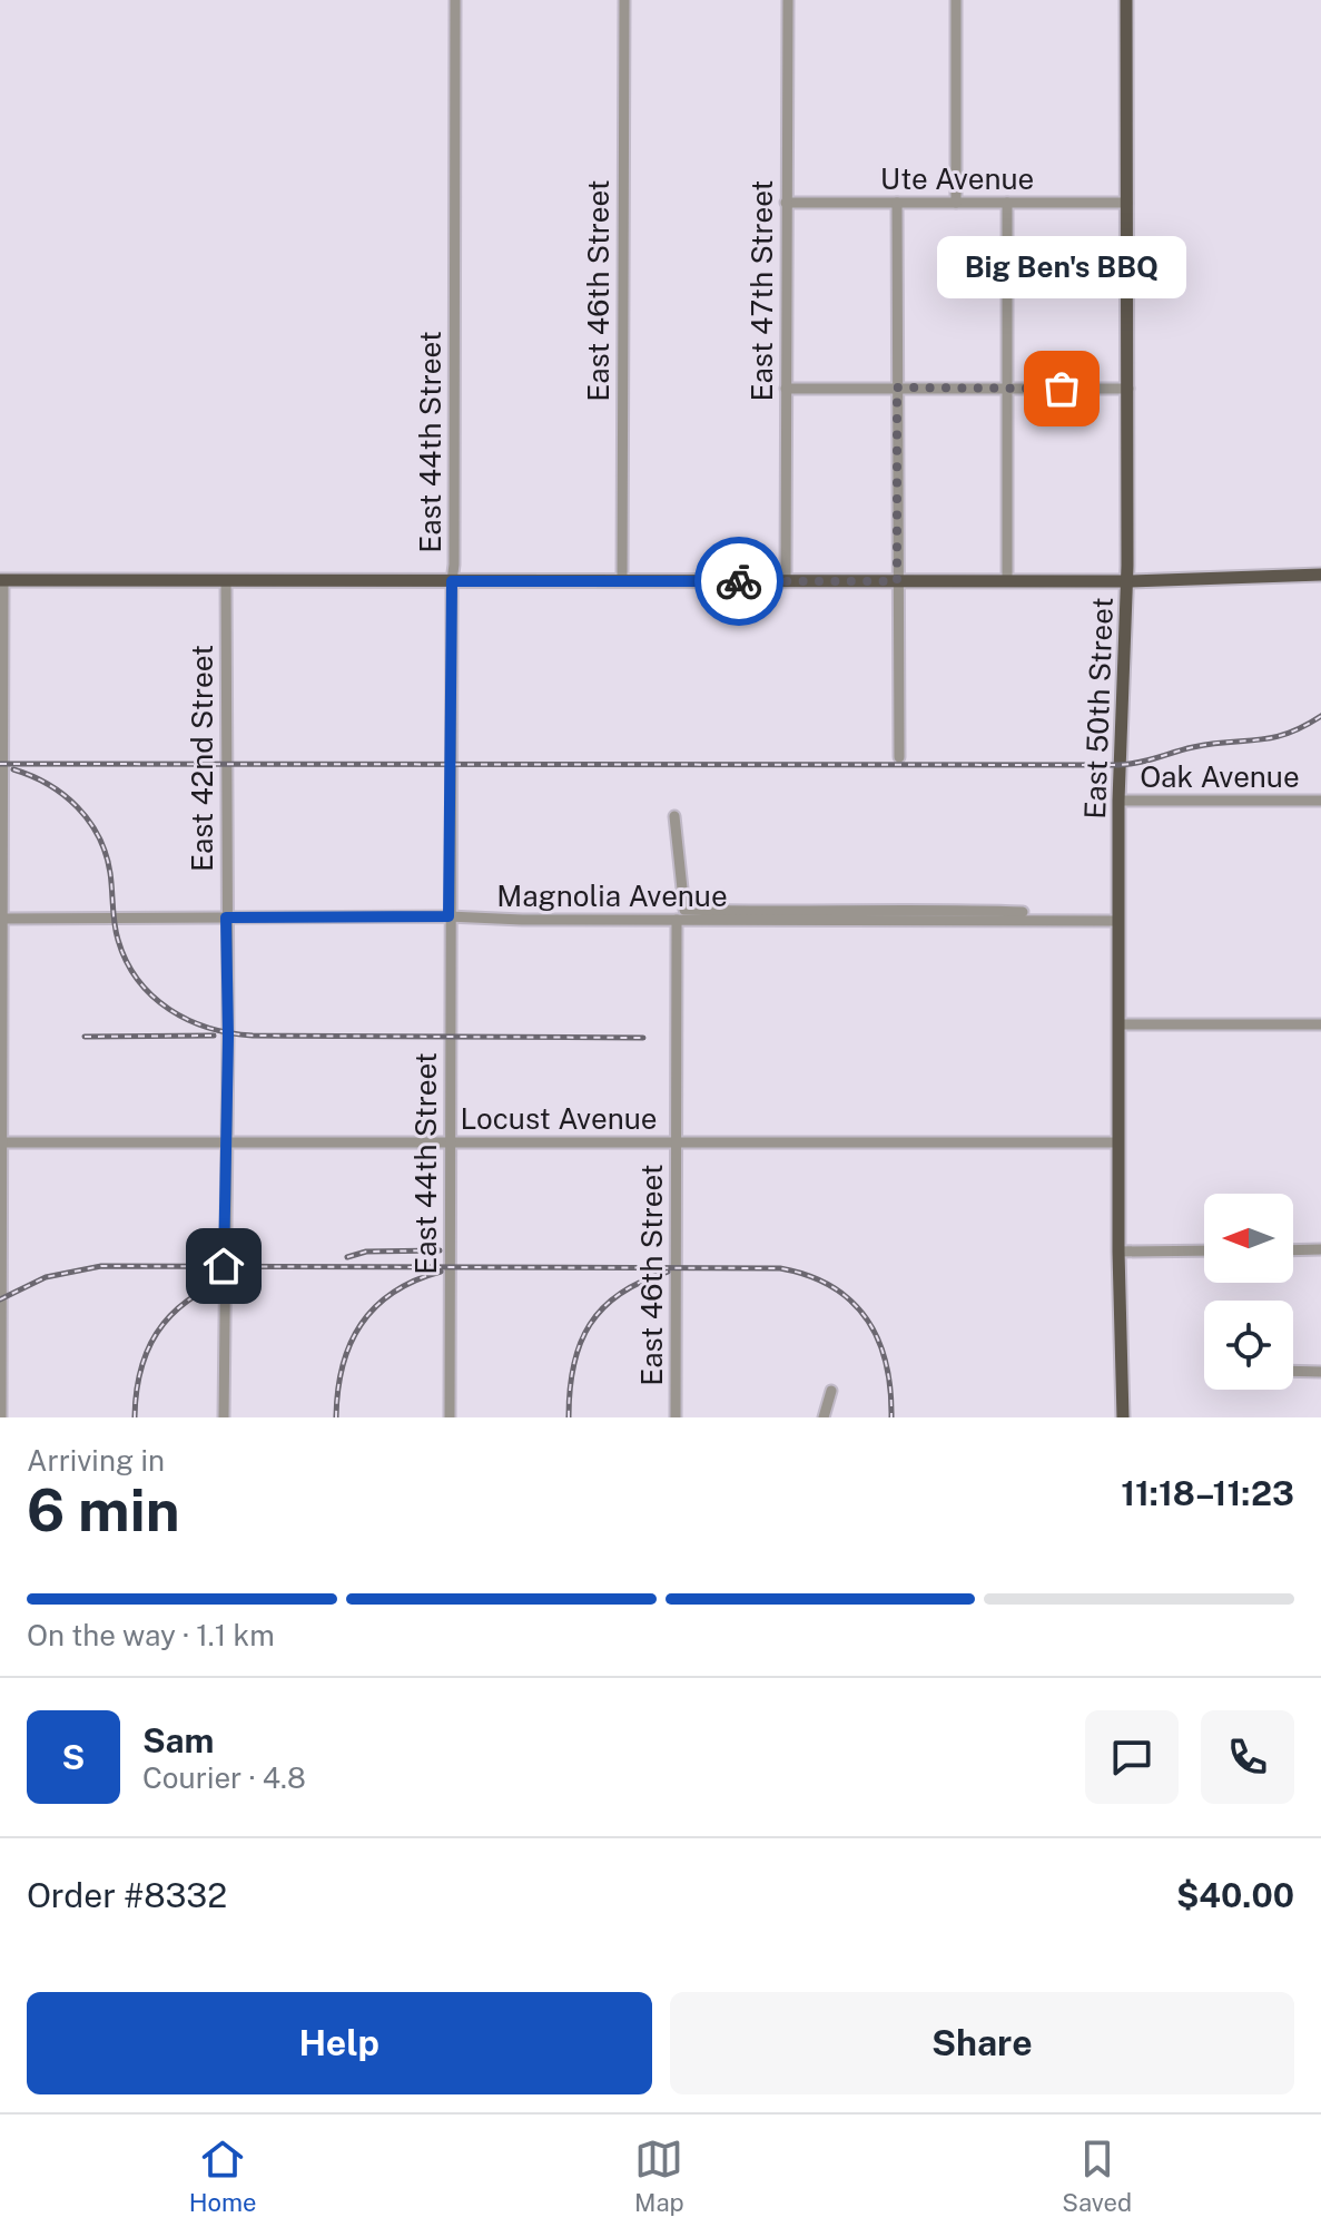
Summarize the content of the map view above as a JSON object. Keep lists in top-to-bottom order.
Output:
{
  "streets": {
    "main road": ["East 50th Street"],
    "street": [
      "Ute Avenue",
      "East 46th Street",
      "East 47th Street",
      "East 44th Street",
      "East 42nd Street",
      "Oak Avenue",
      "Magnolia Avenue",
      "Locust Avenue"
    ]
  },
  "crossings": [
    ["Ute Avenue", "East 47th Street"],
    ["Ute Avenue", "East 50th Street"],
    ["East 46th Street", "Magnolia Avenue"],
    ["East 46th Street", "Locust Avenue"],
    ["East 44th Street", "Magnolia Avenue"],
    ["East 44th Street", "Locust Avenue"],
    ["East 50th Street", "Oak Avenue"],
    ["East 50th Street", "Magnolia Avenue"],
    ["East 50th Street", "Locust Avenue"],
    ["East 42nd Street", "Magnolia Avenue"],
    ["East 42nd Street", "Locust Avenue"]
  ],
  "places": ["Big Ben's BBQ"],
  "north": "left",
  "page": {
    "bubble": "Big Ben's BBQ",
    "heading": ["6 min", "Arriving in", "11:18–11:23"],
    "panel": [
      "Sam",
      "Courier · 4.8",
      "Order #8332",
      "$40.00"
    ],
    "bar": "On the way · 1.1 km",
    "round": "S",
    "buttons": ["Help", "Share"],
    "tabs": ["Home", "Map", "Saved"]
  }
}
